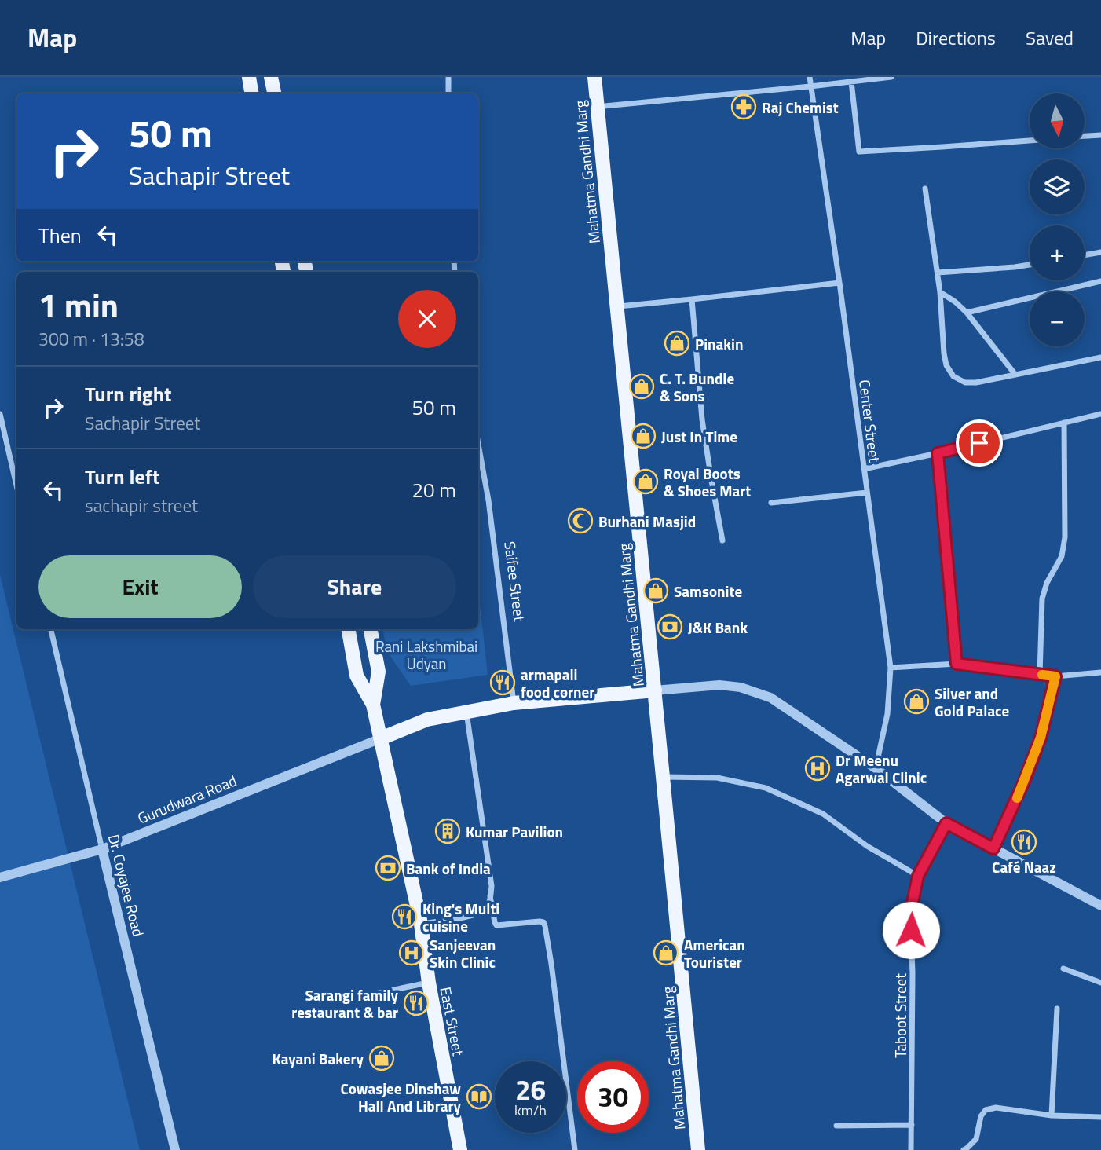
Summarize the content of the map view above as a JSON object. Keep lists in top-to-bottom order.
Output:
{
  "streets": {
    "main road": ["Mahatma Gandhi Marg", "East Street"],
    "street": [
      "Center Street",
      "Saifee Street",
      "Gurudwara Road",
      "Dr. Coyajee Road",
      "Taboot Street"
    ]
  },
  "crossings": [
    ["Gurudwara Road", "Dr. Coyajee Road"],
    ["Gurudwara Road", "East Street"]
  ],
  "parks": ["Rani Lakshmibai Udyan"],
  "places": {
    "pharmacy": ["Raj Chemist"],
    "shop": [
      "Pinakin",
      "C. T. Bundle & Sons",
      "Just In Time",
      "Royal Boots & Shoes Mart",
      "Samsonite",
      "Silver and Gold Palace",
      "American Tourister",
      "Kayani Bakery"
    ],
    "mosque": ["Burhani Masjid"],
    "bank": ["J&K Bank", "Bank of India"],
    "restaurant": [
      "armapali food corner",
      "Café Naaz",
      "King's Multi cuisine",
      "Sarangi family restaurant & bar"
    ],
    "hospital": ["Dr Meenu Agarwal Clinic", "Sanjeevan Skin Clinic"],
    "building": ["Kumar Pavilion"],
    "library": ["Cowasjee Dinshaw Hall And Library"]
  },
  "north": "bottom",
  "page": {
    "header": "Map",
    "nav": ["Map", "Directions", "Saved"],
    "map_buttons": ["+", "−"],
    "turn": ["50 m", "Sachapir Street"],
    "then": "Then",
    "heading": ["1 min", "300 m · 13:58"],
    "list": [
      {
        "name": "Turn right",
        "note": "Sachapir Street",
        "value": "50 m"
      },
      {
        "name": "Turn left",
        "note": "sachapir street",
        "value": "20 m"
      }
    ],
    "buttons": ["Exit", "Share"],
    "speed": "26 km/h",
    "limit": "30"
  }
}
